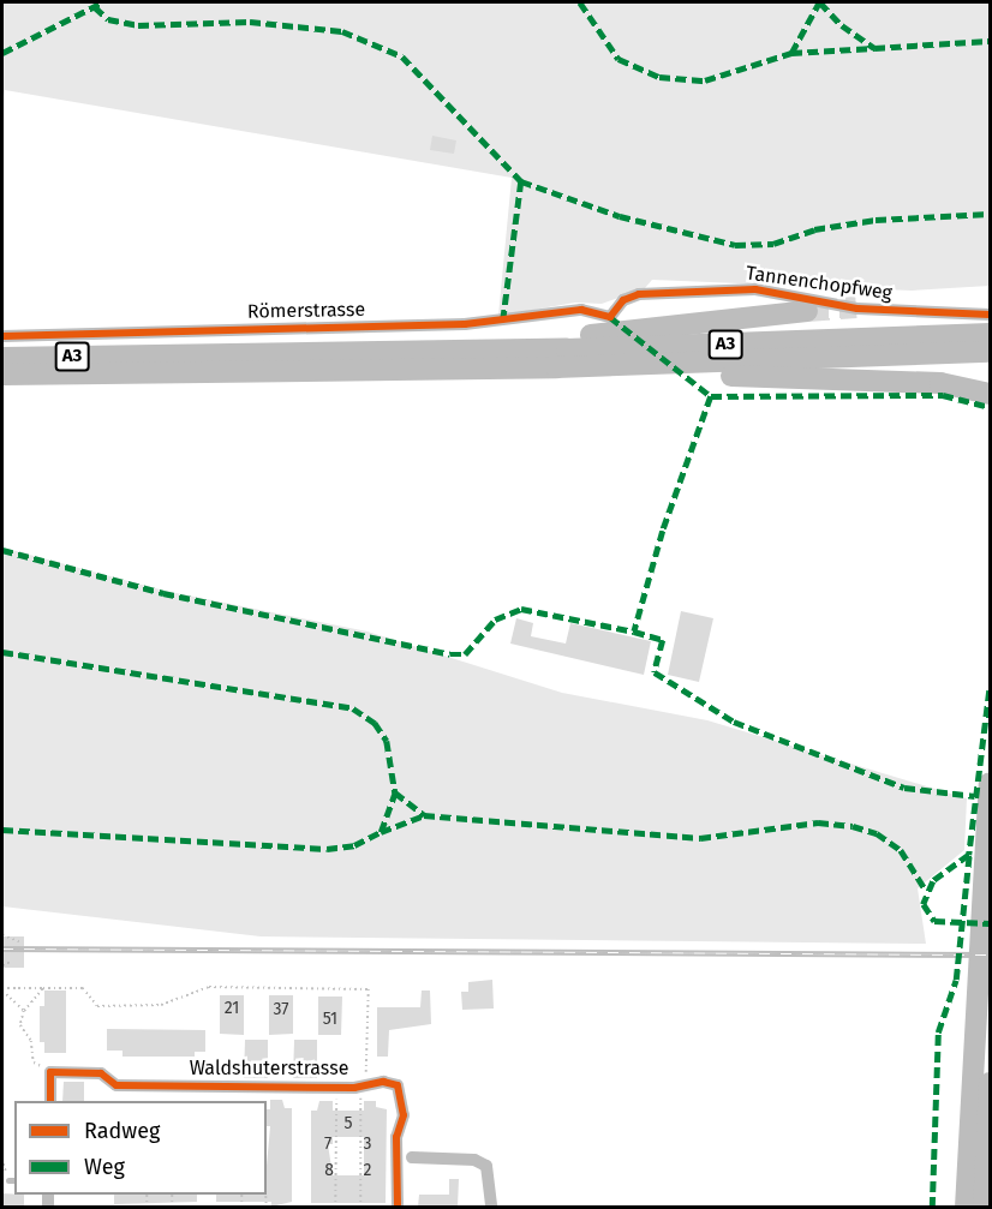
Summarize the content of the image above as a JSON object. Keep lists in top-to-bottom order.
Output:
{
  "streets": {
    "highway": ["A3"],
    "street": ["Tannenchopfweg", "Römerstrasse", "Waldshuterstrasse"]
  },
  "crossings": [
    ["Tannenchopfweg", "Römerstrasse"]
  ],
  "house_numbers": [
    "21",
    "37",
    "51",
    "5",
    "7",
    "3",
    "8",
    "2"
  ],
  "legend": ["Radweg", "Weg"]
}
